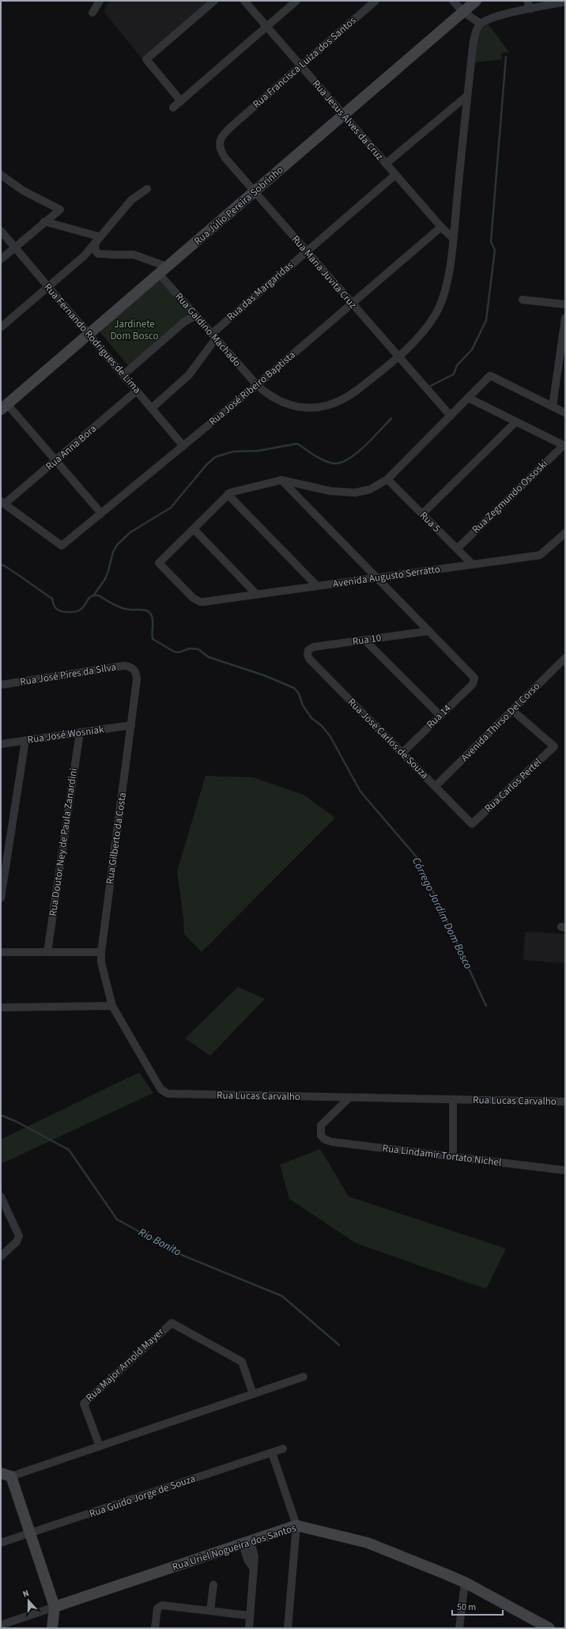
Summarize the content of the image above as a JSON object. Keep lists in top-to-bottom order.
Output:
{
  "streets": {
    "street": [
      "Rua Francisca Luíza dos Santos",
      "Rua Jesus Alves da Cruz",
      "Rua Júlio Pereira Sobrinho",
      "Rua Maria Juvita Cruz",
      "Rua das Margaridas",
      "Rua Galdino Machado",
      "Rua Fernando Rodrigues de Lima",
      "Rua José Ribeiro Baptista",
      "Rua Anna Bora",
      "Rua Zegmundo Ossoski",
      "Rua 5",
      "Avenida Augusto Serratto",
      "Rua 10",
      "Rua José Pires da Silva",
      "Rua 14",
      "Avenida Thirso Del Corso",
      "Rua José Wosniak",
      "Rua José Carlos de Souza",
      "Rua Carlos Pertel",
      "Rua Gilberto da Costa",
      "Rua Doutor Ney de Paula Zanardini",
      "Rua Lucas Carvalho",
      "Rua Lindamir Tortato Nichel",
      "Rua Major Arnold Mayer",
      "Rua Guido Jorge de Souza",
      "Rua Uriel Nogueira dos Santos"
    ]
  },
  "crossings": [
    ["Rua Francisca Luíza dos Santos", "Rua Jesus Alves da Cruz"],
    ["Rua Francisca Luíza dos Santos", "Rua Maria Juvita Cruz"],
    ["Rua Jesus Alves da Cruz", "Rua Júlio Pereira Sobrinho"],
    ["Rua Jesus Alves da Cruz", "Rua das Margaridas"],
    ["Rua Jesus Alves da Cruz", "Rua Galdino Machado"],
    ["Rua Jesus Alves da Cruz", "Rua José Ribeiro Baptista"],
    ["Rua Júlio Pereira Sobrinho", "Rua Maria Juvita Cruz"],
    ["Rua Júlio Pereira Sobrinho", "Rua Galdino Machado"],
    ["Rua Júlio Pereira Sobrinho", "Rua Fernando Rodrigues de Lima"],
    ["Rua Maria Juvita Cruz", "Rua das Margaridas"],
    ["Rua Maria Juvita Cruz", "Rua Galdino Machado"],
    ["Rua Maria Juvita Cruz", "Rua José Ribeiro Baptista"],
    ["Rua das Margaridas", "Rua Galdino Machado"],
    ["Rua das Margaridas", "Rua Fernando Rodrigues de Lima"],
    ["Rua Galdino Machado", "Rua José Ribeiro Baptista"],
    ["Rua Fernando Rodrigues de Lima", "Rua José Ribeiro Baptista"],
    ["Rua Fernando Rodrigues de Lima", "Rua Anna Bora"],
    ["Rua José Ribeiro Baptista", "Rua Anna Bora"],
    ["Rua Zegmundo Ossoski", "Rua 5"],
    ["Rua 5", "Avenida Augusto Serratto"],
    ["Rua 10", "Rua 14"],
    ["Rua 10", "Rua José Carlos de Souza"],
    ["Rua José Pires da Silva", "Rua Gilberto da Costa"],
    ["Rua 14", "Rua José Carlos de Souza"],
    ["Avenida Thirso Del Corso", "Rua José Carlos de Souza"],
    ["Avenida Thirso Del Corso", "Rua Carlos Pertel"],
    ["Rua José Wosniak", "Rua Gilberto da Costa"],
    ["Rua José Wosniak", "Rua Doutor Ney de Paula Zanardini"],
    ["Rua José Carlos de Souza", "Rua Carlos Pertel"],
    ["Rua Gilberto da Costa", "Rua Lucas Carvalho"],
    ["Rua Lucas Carvalho", "Rua Lindamir Tortato Nichel"]
  ],
  "water": ["Córrego Jardim Dom Bosco", "Rio Bonito"],
  "parks": ["Jardinete Dom Bosco"],
  "scale_bar": "50 m",
  "north": "top"
}
